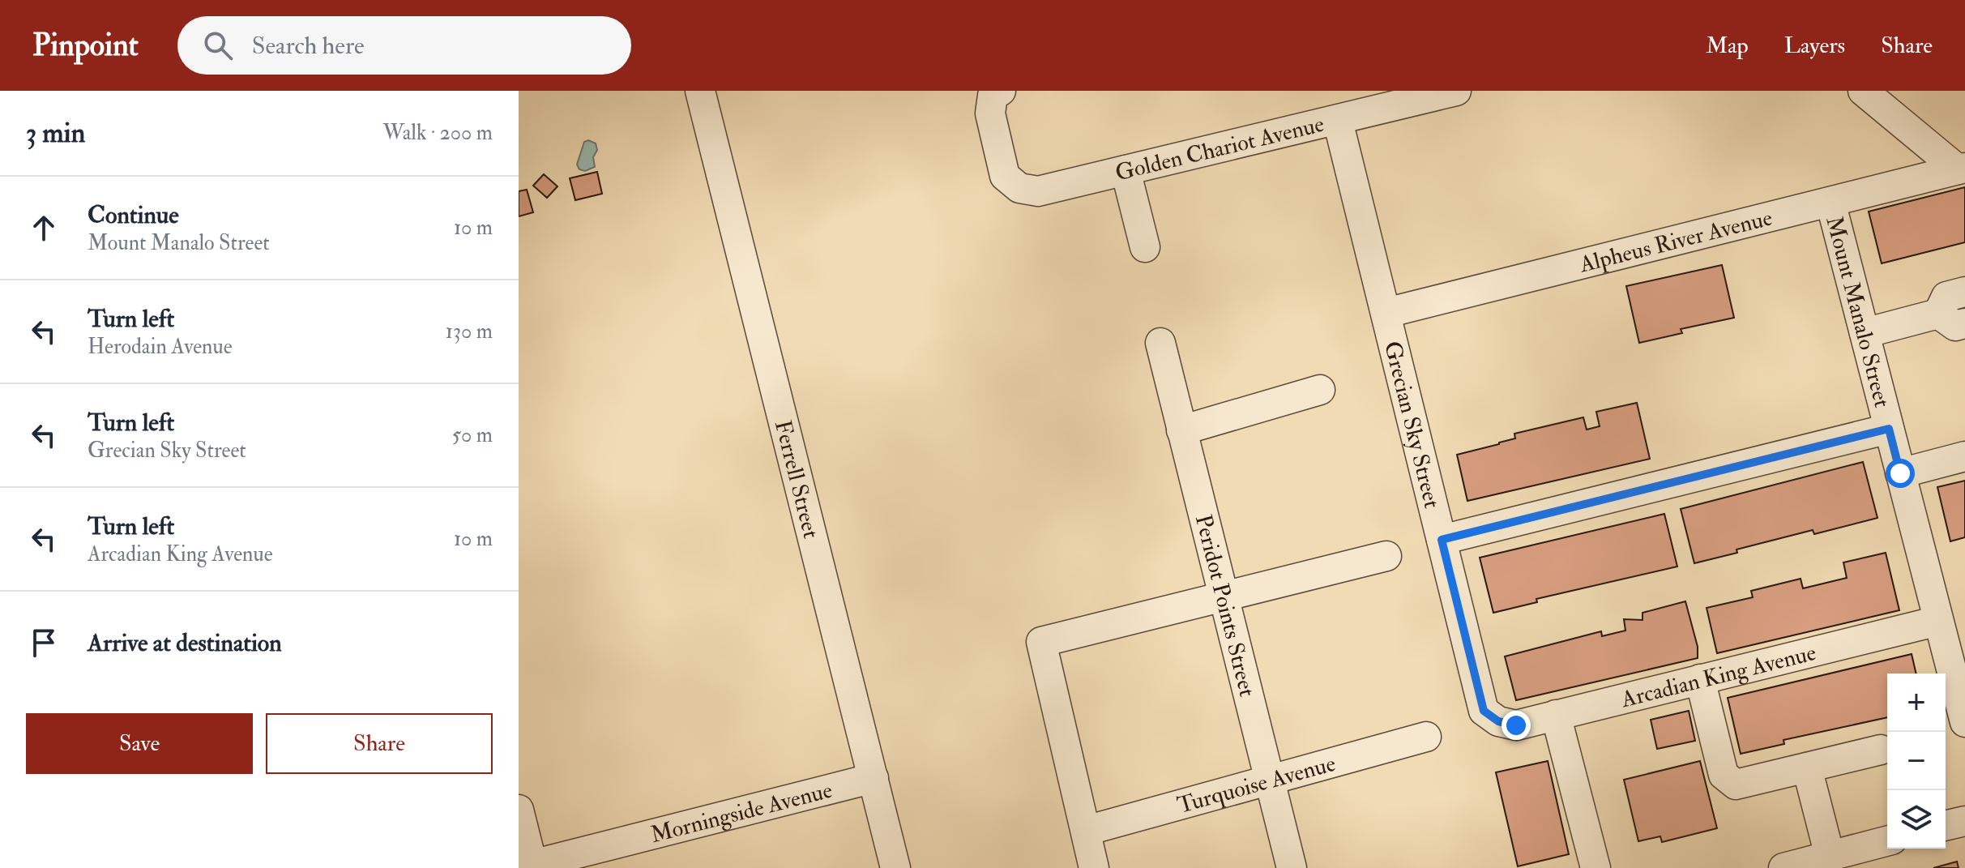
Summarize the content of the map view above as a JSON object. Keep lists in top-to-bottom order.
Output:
{
  "streets": {
    "street": [
      "Golden Chariot Avenue",
      "Alpheus River Avenue",
      "Mount Manalo Street",
      "Grecian Sky Street",
      "Ferrell Street",
      "Peridot Points Street",
      "Arcadian King Avenue",
      "Turquoise Avenue",
      "Morningside Avenue"
    ]
  },
  "crossings": [
    ["Golden Chariot Avenue", "Grecian Sky Street"],
    ["Alpheus River Avenue", "Mount Manalo Street"],
    ["Alpheus River Avenue", "Grecian Sky Street"],
    ["Mount Manalo Street", "Arcadian King Avenue"],
    ["Grecian Sky Street", "Arcadian King Avenue"],
    ["Ferrell Street", "Morningside Avenue"],
    ["Peridot Points Street", "Turquoise Avenue"]
  ],
  "page": {
    "header": "Pinpoint",
    "search": "Search here",
    "nav": ["Map", "Layers", "Share"],
    "heading": ["3 min", "Walk · 200 m"],
    "list": [
      ["Continue", "Mount Manalo Street", "10 m"],
      ["Turn left", "Herodain Avenue", "130 m"],
      ["Turn left", "Grecian Sky Street", "50 m"],
      ["Turn left", "Arcadian King Avenue", "10 m"],
      "Arrive at destination"
    ],
    "map_buttons": ["+", "−"],
    "buttons": ["Save", "Share"]
  }
}
